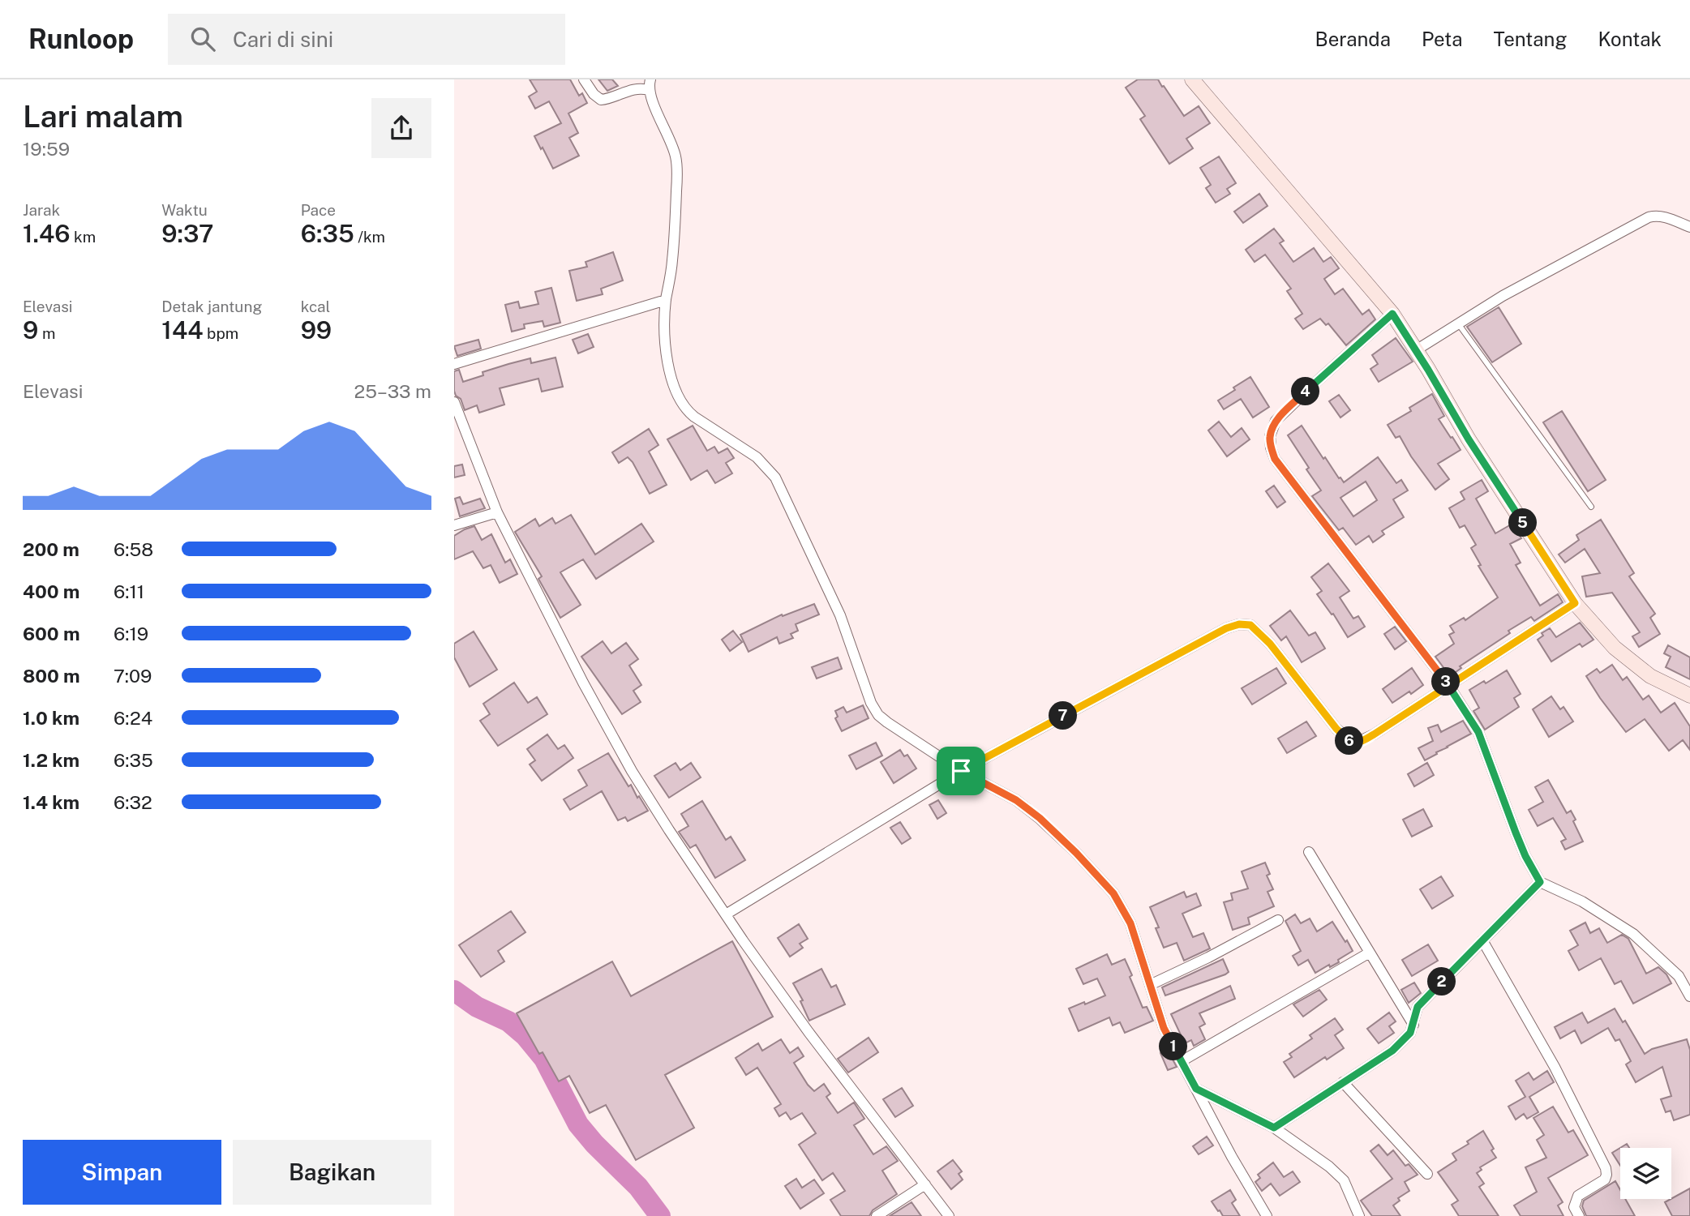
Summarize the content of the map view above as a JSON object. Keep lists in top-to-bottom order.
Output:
{
  "page": {
    "header": "Runloop",
    "search": "Cari di sini",
    "nav": [
      "Beranda",
      "Peta",
      "Tentang",
      "Kontak"
    ],
    "heading": ["Lari malam", "19:59"],
    "stats": [
      ["Jarak", "1.46 km"],
      ["Waktu", "9:37"],
      ["Pace", "6:35 /km"],
      ["Elevasi", "9 m"],
      ["Detak jantung", "144 bpm"],
      ["kcal", "99"]
    ],
    "chart": ["Elevasi", "25–33 m"],
    "pins": [
      "4",
      "5",
      "3",
      "7",
      "6",
      "2",
      "1"
    ],
    "list": [
      {
        "name": "200 m",
        "note": "6:58"
      },
      {
        "name": "400 m",
        "note": "6:11"
      },
      {
        "name": "600 m",
        "note": "6:19"
      },
      {
        "name": "800 m",
        "note": "7:09"
      },
      {
        "name": "1.0 km",
        "note": "6:24"
      },
      {
        "name": "1.2 km",
        "note": "6:35"
      },
      {
        "name": "1.4 km",
        "note": "6:32"
      }
    ],
    "buttons": ["Simpan", "Bagikan"]
  }
}
